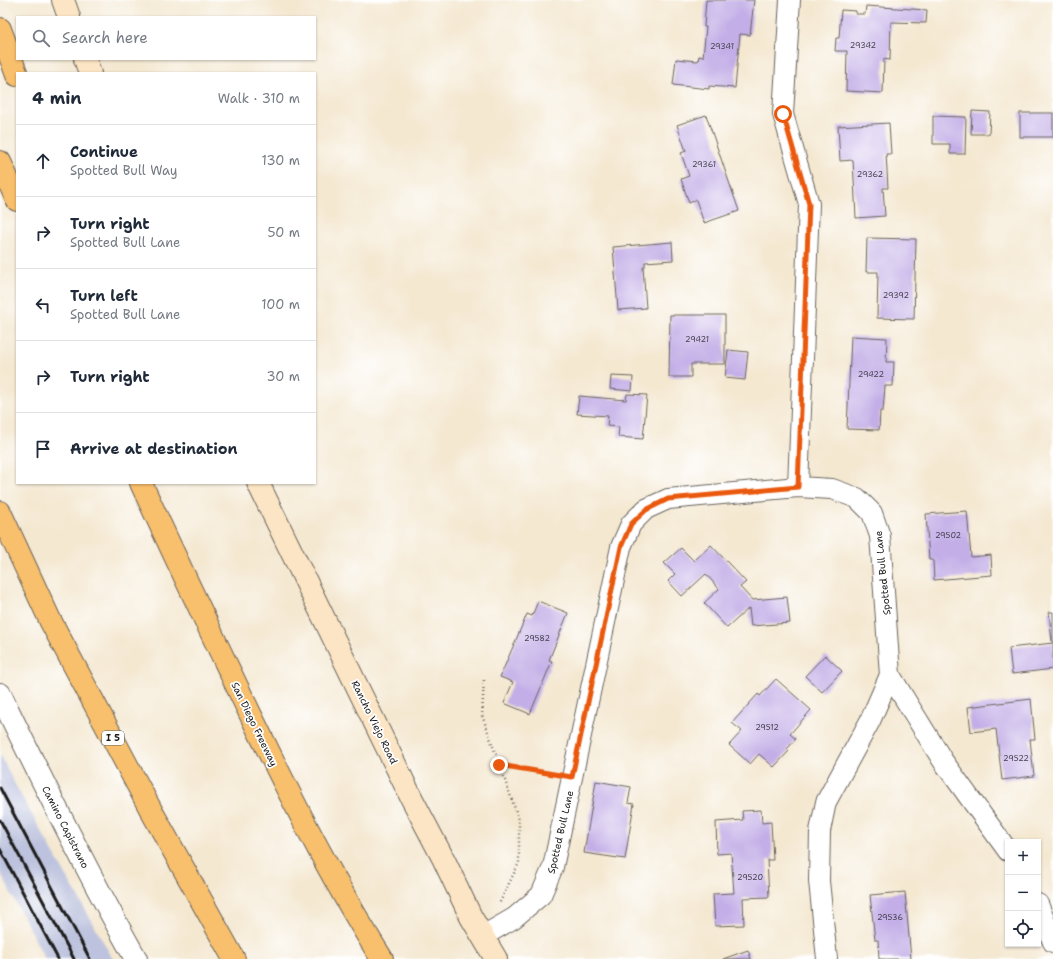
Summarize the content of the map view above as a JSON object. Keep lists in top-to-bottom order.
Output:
{
  "streets": {
    "highway": ["San Diego Freeway", "I 5"],
    "main road": ["Rancho Viejo Road"],
    "street": ["Spotted Bull Lane", "Camino Capistrano"]
  },
  "crossings": [
    ["Spotted Bull Lane", "Rancho Viejo Road"]
  ],
  "house_numbers": [
    "29342",
    "29341",
    "29361",
    "29362",
    "29392",
    "29421",
    "29422",
    "29502",
    "29582",
    "29512",
    "29522",
    "29520",
    "29536"
  ],
  "page": {
    "search": "Search here",
    "heading": ["4 min", "Walk · 310 m"],
    "list": [
      ["Continue", "Spotted Bull Way", "130 m"],
      ["Turn right", "Spotted Bull Lane", "50 m"],
      ["Turn left", "Spotted Bull Lane", "100 m"],
      ["Turn right", "30 m"],
      "Arrive at destination"
    ],
    "map_buttons": ["+", "−"]
  }
}
